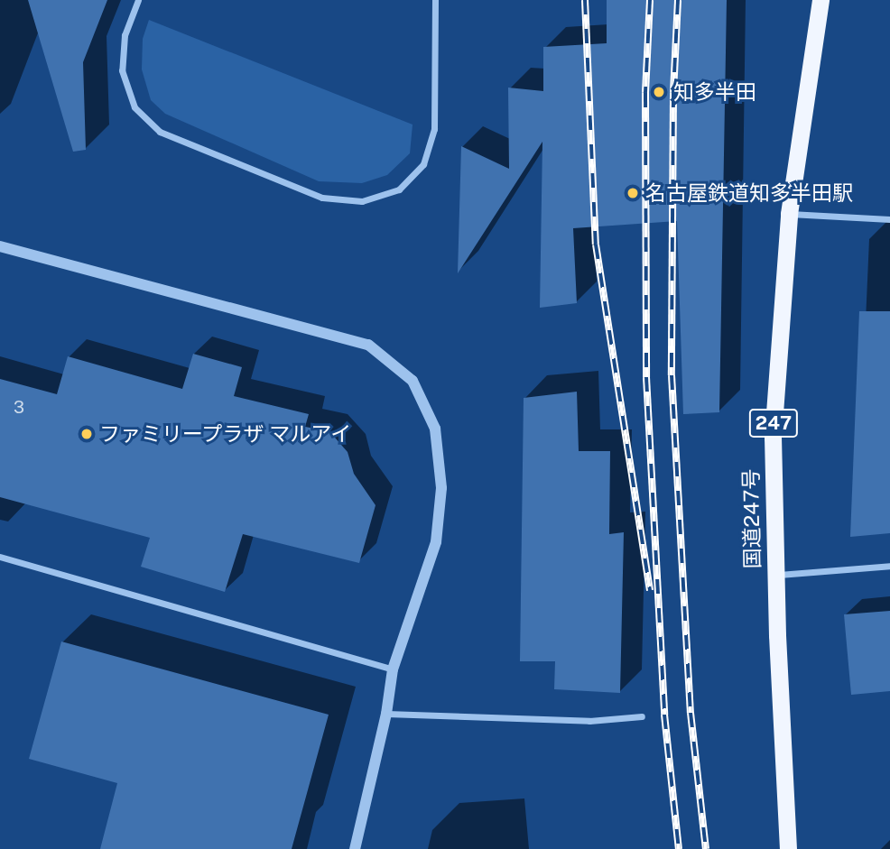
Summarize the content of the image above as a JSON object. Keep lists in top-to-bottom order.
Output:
{
  "streets": {
    "highway": ["247", "国道247号"]
  },
  "places": ["知多半田", "名古屋鉄道知多半田駅", "ファミリープラザ マルアイ"],
  "house_numbers": ["3"]
}
